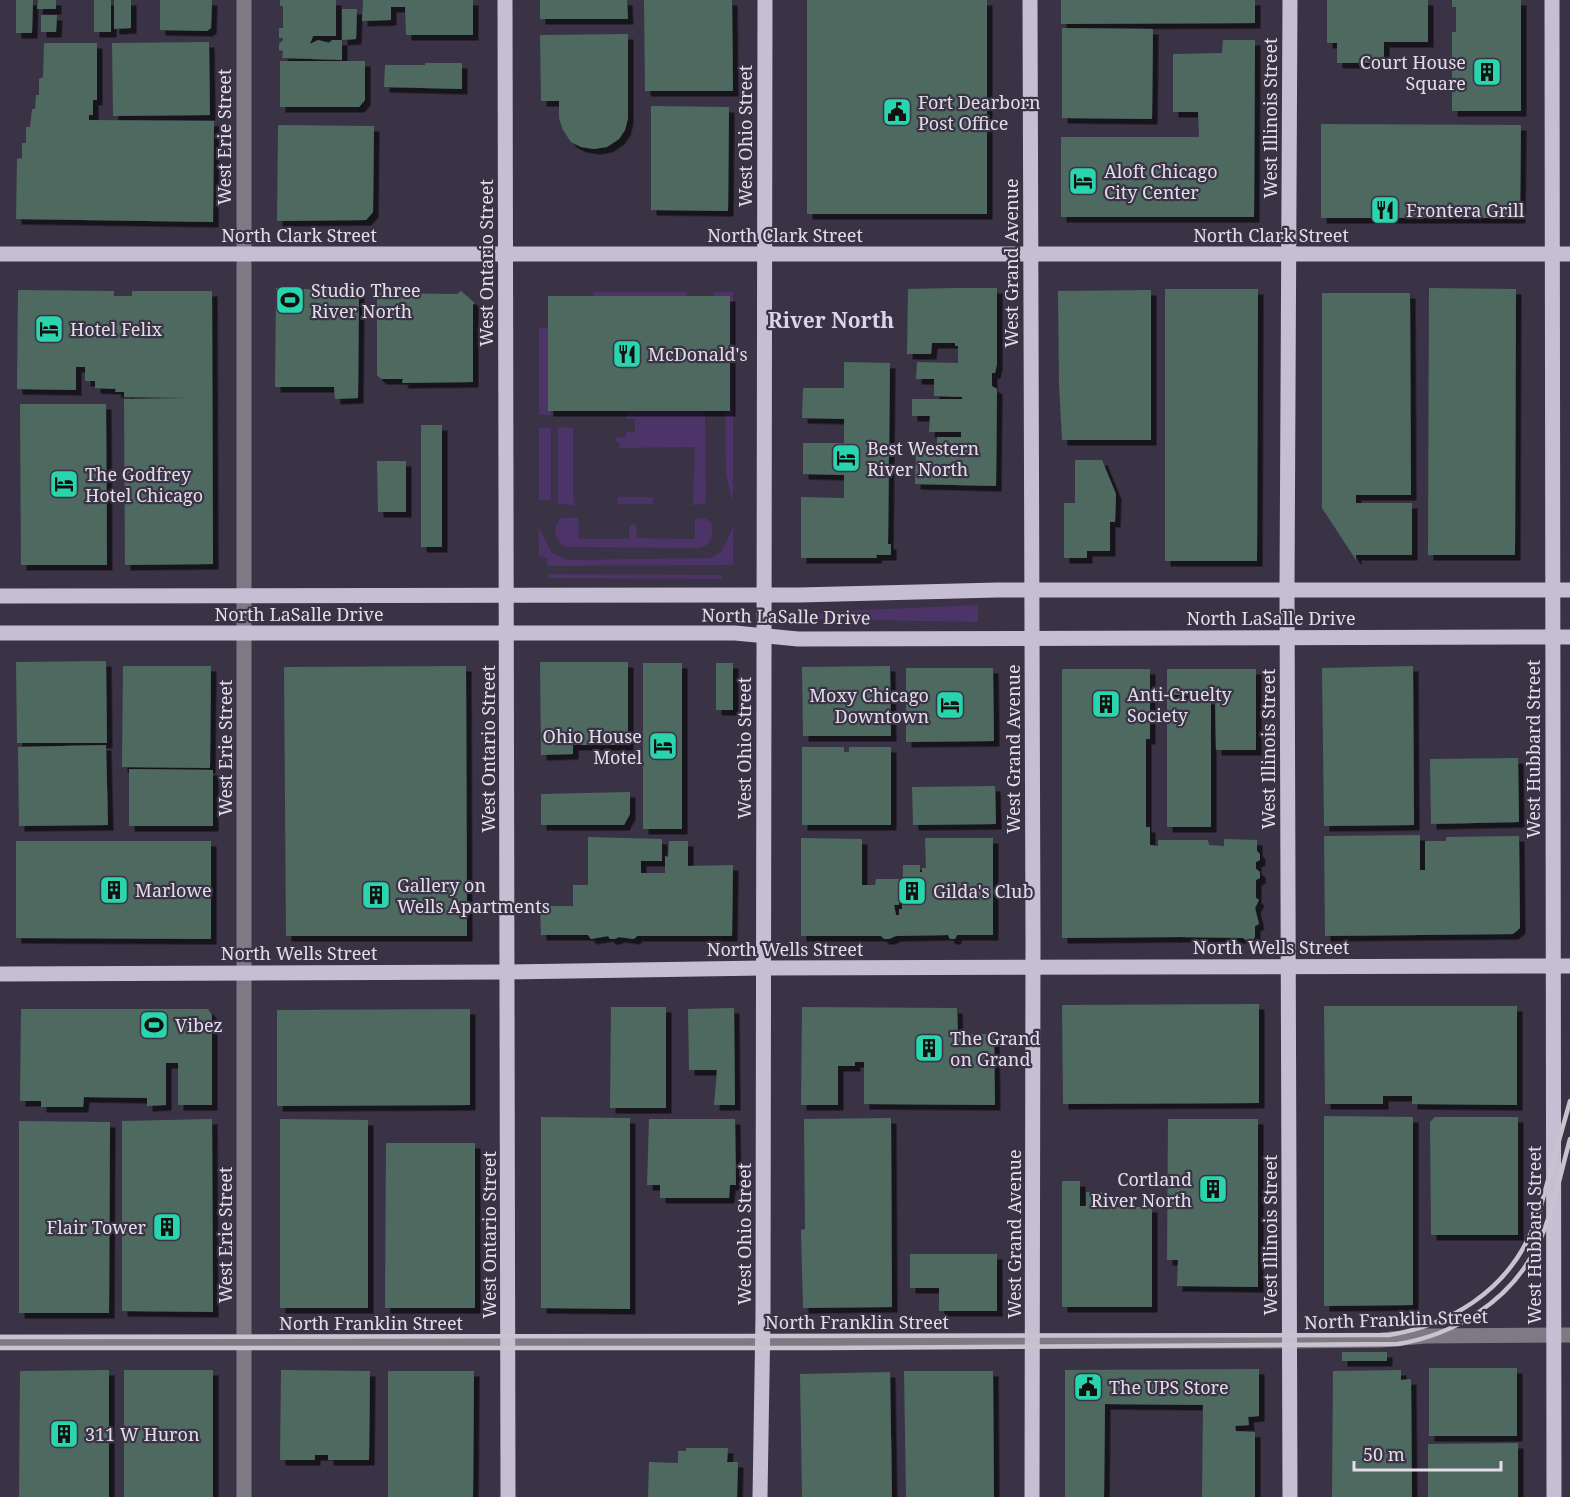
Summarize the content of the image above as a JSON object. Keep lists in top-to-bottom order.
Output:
{
  "streets": {
    "main road": [
      "West Illinois Street",
      "West Ohio Street",
      "North Clark Street",
      "West Ontario Street",
      "West Grand Avenue",
      "North LaSalle Drive",
      "West Hubbard Street",
      "North Wells Street"
    ],
    "street": ["West Erie Street", "North Franklin Street"]
  },
  "crossings": [
    ["West Illinois Street", "North Clark Street"],
    ["West Illinois Street", "North LaSalle Drive"],
    ["West Illinois Street", "North Wells Street"],
    ["West Illinois Street", "North Franklin Street"],
    ["West Ohio Street", "North Clark Street"],
    ["West Ohio Street", "North LaSalle Drive"],
    ["West Ohio Street", "North Wells Street"],
    ["West Ohio Street", "North Franklin Street"],
    ["West Erie Street", "North Clark Street"],
    ["West Erie Street", "North LaSalle Drive"],
    ["West Erie Street", "North Wells Street"],
    ["West Erie Street", "North Franklin Street"],
    ["North Clark Street", "West Ontario Street"],
    ["North Clark Street", "West Grand Avenue"],
    ["North Clark Street", "West Hubbard Street"],
    ["West Ontario Street", "North LaSalle Drive"],
    ["West Ontario Street", "North Wells Street"],
    ["West Ontario Street", "North Franklin Street"],
    ["West Grand Avenue", "North LaSalle Drive"],
    ["West Grand Avenue", "North Wells Street"],
    ["West Grand Avenue", "North Franklin Street"],
    ["North LaSalle Drive", "West Hubbard Street"],
    ["West Hubbard Street", "North Wells Street"],
    ["West Hubbard Street", "North Franklin Street"]
  ],
  "districts": ["River North"],
  "places": {
    "building": [
      "Court House Square",
      "Anti-Cruelty Society",
      "Marlowe",
      "Gilda's Club",
      "Gallery on Wells Apartments",
      "The Grand on Grand",
      "Cortland River North",
      "Flair Tower",
      "311 W Huron"
    ],
    "public building": ["Fort Dearborn Post Office", "The UPS Store"],
    "hotel": [
      "Aloft Chicago City Center",
      "Hotel Felix",
      "Best Western River North",
      "The Godfrey Hotel Chicago",
      "Moxy Chicago Downtown",
      "Ohio House Motel"
    ],
    "restaurant": ["Frontera Grill", "McDonald's"],
    "sports": ["Studio Three River North", "Vibez"]
  },
  "scale_bar": "50 m"
}
